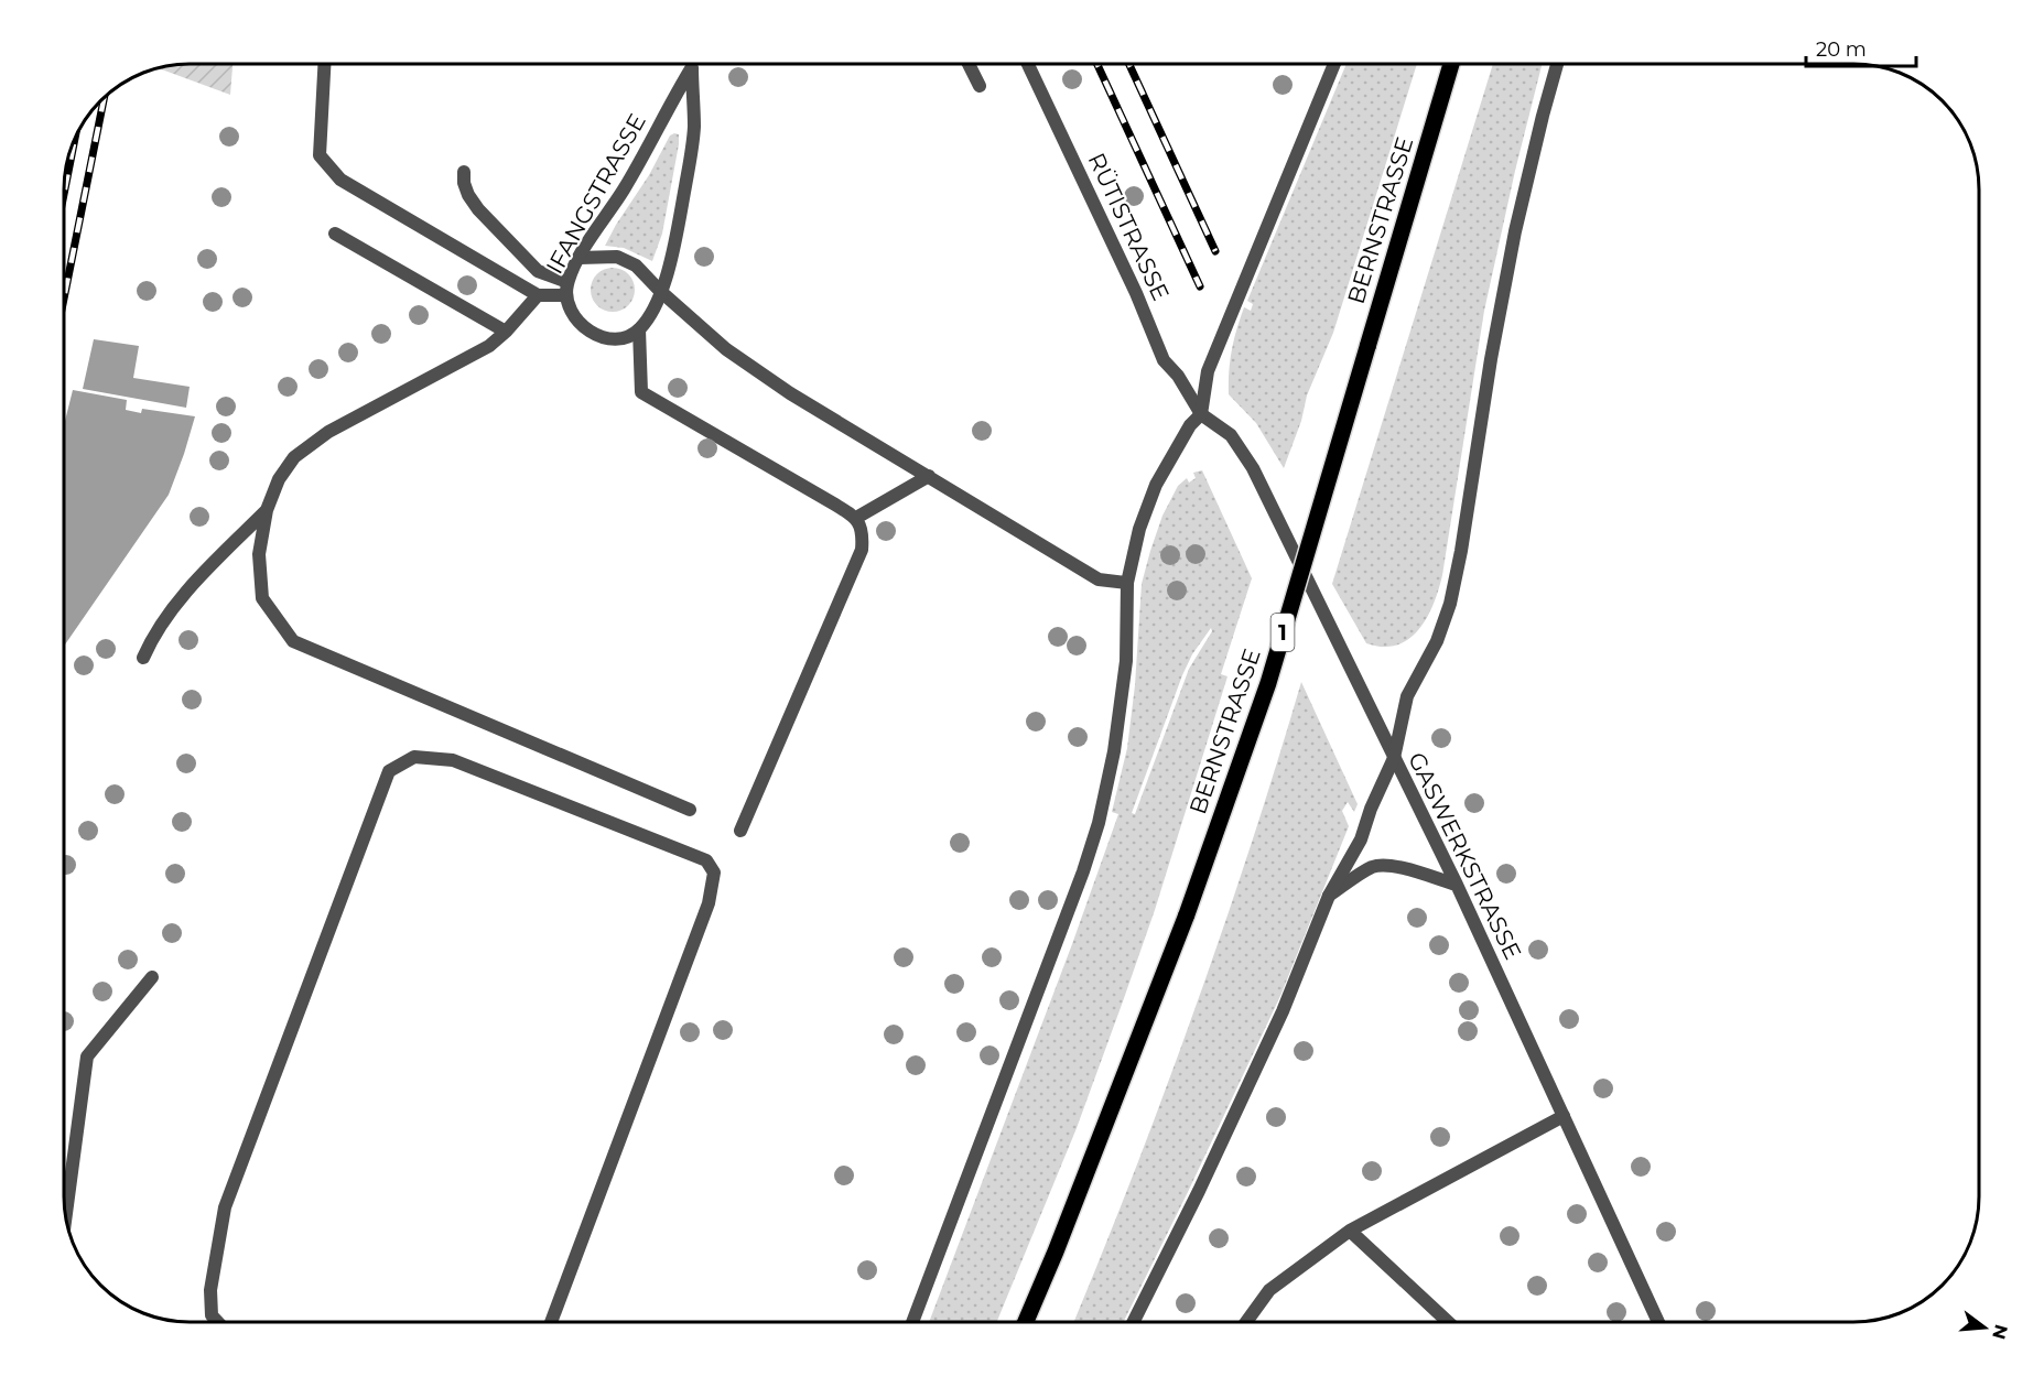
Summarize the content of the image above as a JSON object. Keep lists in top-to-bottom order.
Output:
{
  "streets": {
    "main road": ["BERNSTRASSE", "1"],
    "street": ["IFANGSTRASSE", "RÜTISTRASSE", "GASWERKSTRASSE"]
  },
  "crossings": [
    ["RÜTISTRASSE", "GASWERKSTRASSE"]
  ],
  "scale_bar": "20 m",
  "north": "right"
}
